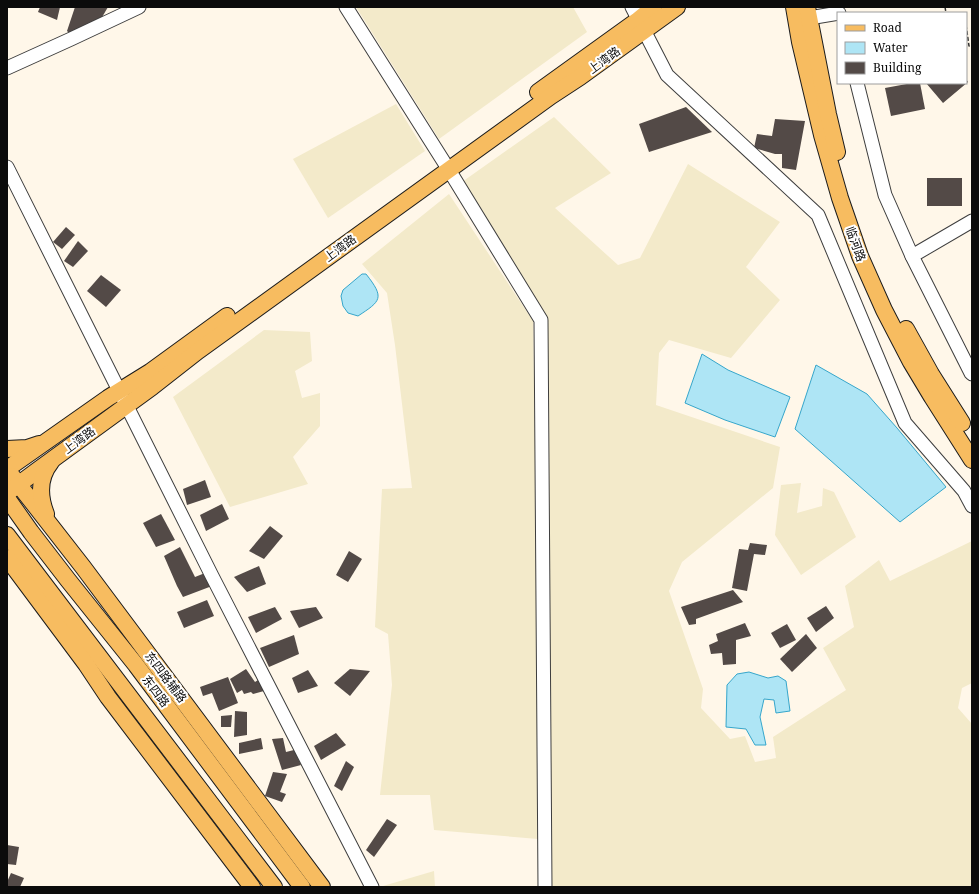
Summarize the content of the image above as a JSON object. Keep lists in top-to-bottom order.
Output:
{
  "streets": {
    "main road": [
      "上湾路",
      "临河路",
      "东四路辅路",
      "东四路"
    ]
  },
  "crossings": [
    ["上湾路", "东四路辅路"]
  ],
  "legend": ["Road", "Water", "Building"]
}
